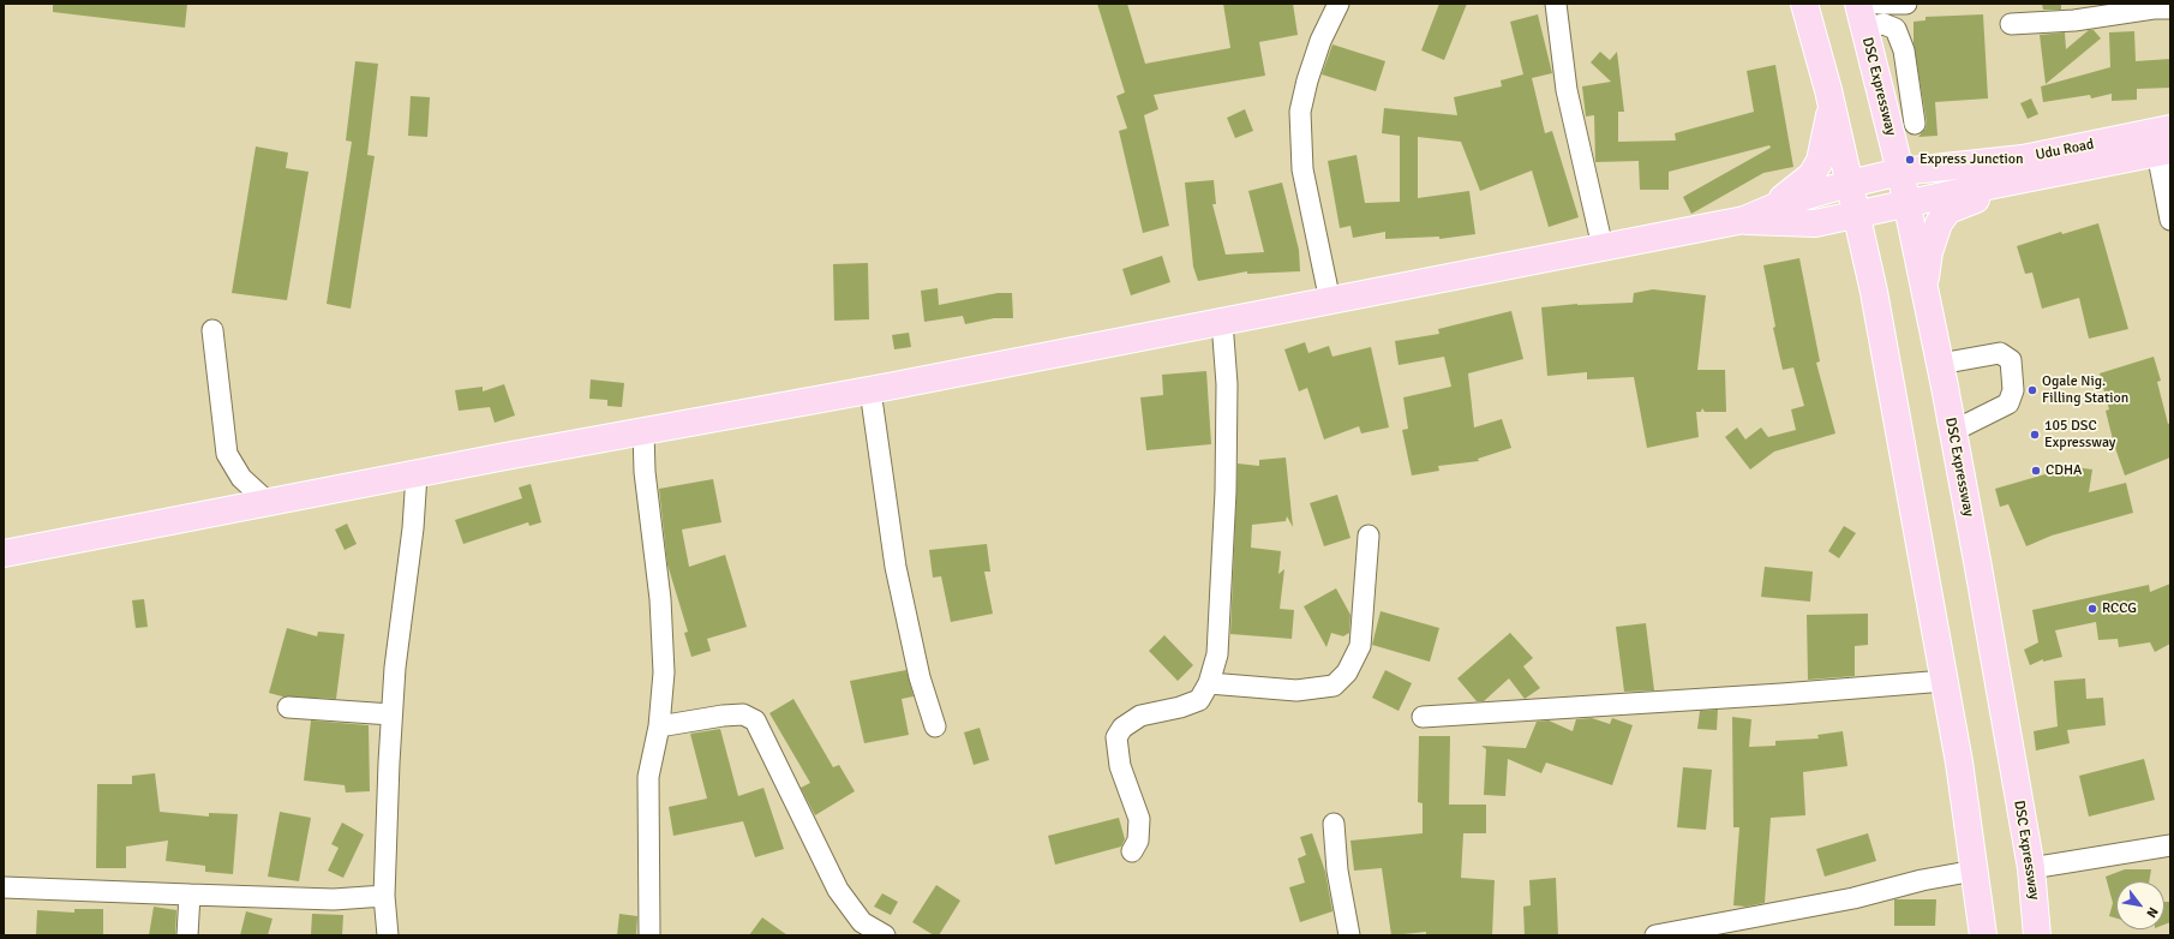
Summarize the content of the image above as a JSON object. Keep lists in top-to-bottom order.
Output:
{
  "streets": {
    "main road": ["DSC Expressway", "Udu Road"]
  },
  "crossings": [
    ["DSC Expressway", "Udu Road"]
  ],
  "places": [
    "Express Junction",
    "Ogale Nig. Filling Station",
    "105 DSC Expressway",
    "CDHA",
    "RCCG"
  ],
  "north": "bottom right"
}
